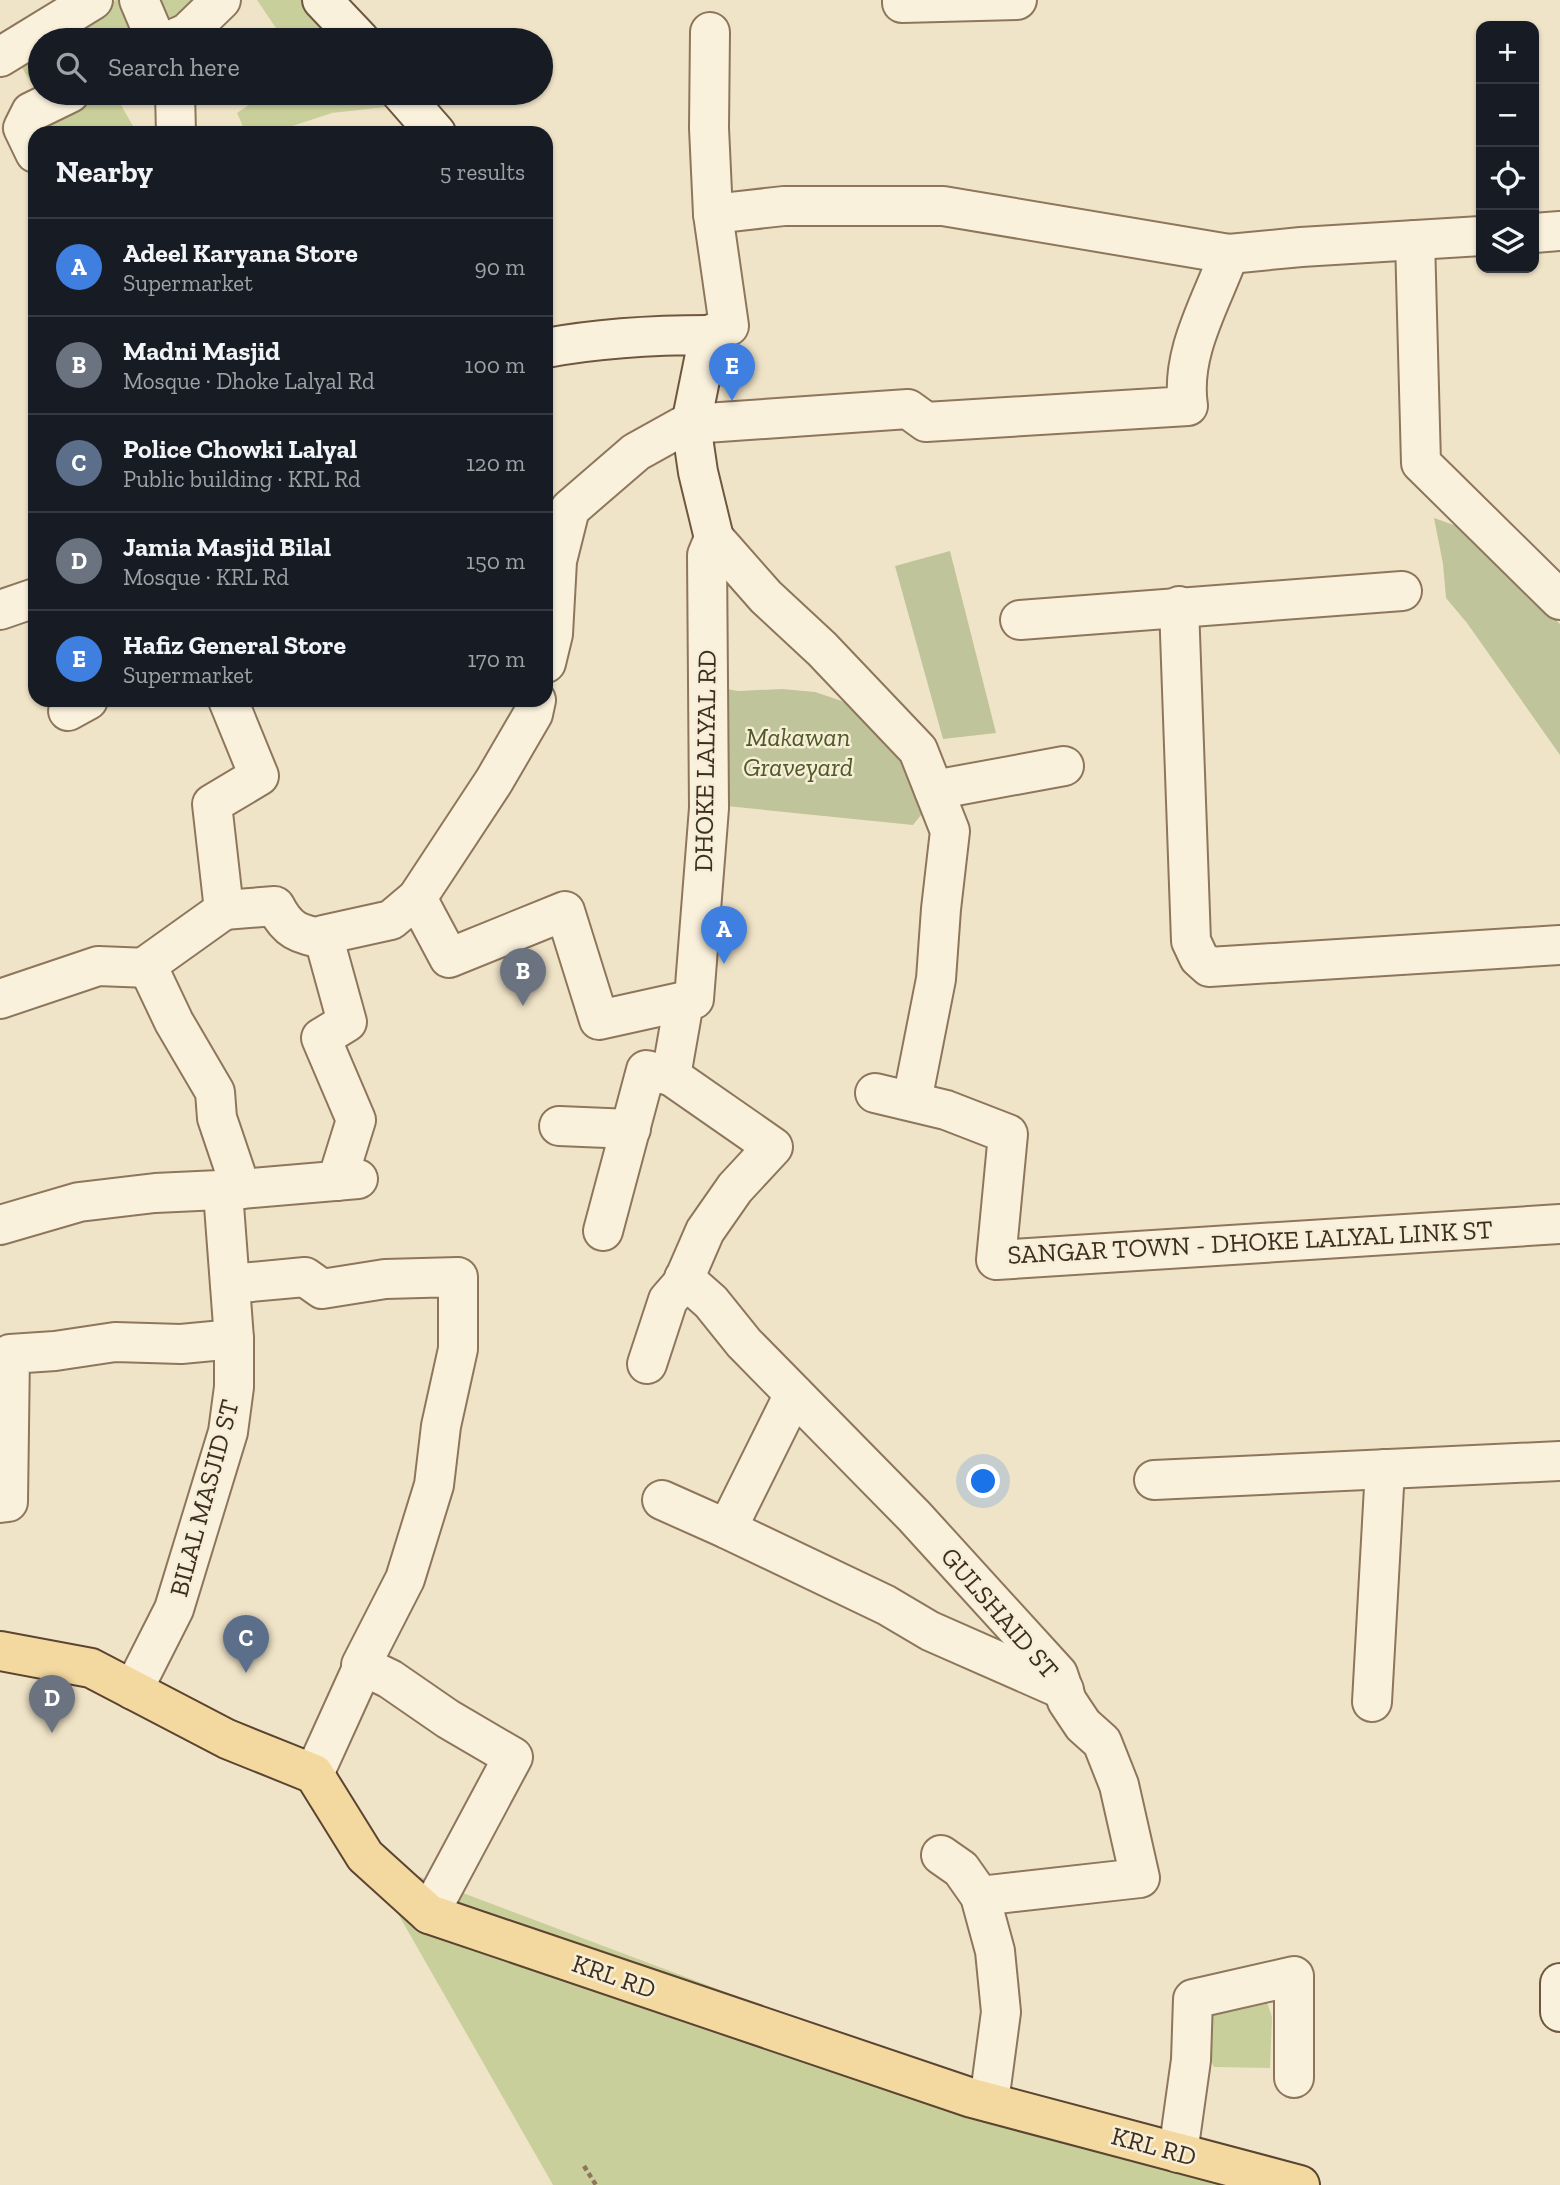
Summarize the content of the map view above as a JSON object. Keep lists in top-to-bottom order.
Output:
{
  "streets": {
    "main road": ["KRL RD"],
    "street": [
      "DHOKE LALYAL RD",
      "SANGAR TOWN - DHOKE LALYAL LINK ST",
      "BILAL MASJID ST",
      "GULSHAID ST"
    ]
  },
  "crossings": [
    ["DHOKE LALYAL RD", "SANGAR TOWN - DHOKE LALYAL LINK ST"]
  ],
  "parks": ["Makawan Graveyard"],
  "page": {
    "map_buttons": ["+", "−"],
    "search": "Search here",
    "heading": ["Nearby", "5 results"],
    "list": [
      {
        "mark": "A",
        "name": "Adeel Karyana Store",
        "note": "Supermarket",
        "value": "90 m"
      },
      {
        "mark": "B",
        "name": "Madni Masjid",
        "note": "Mosque · Dhoke Lalyal Rd",
        "value": "100 m"
      },
      {
        "mark": "C",
        "name": "Police Chowki Lalyal",
        "note": "Public building · KRL Rd",
        "value": "120 m"
      },
      {
        "mark": "D",
        "name": "Jamia Masjid Bilal",
        "note": "Mosque · KRL Rd",
        "value": "150 m"
      },
      {
        "mark": "E",
        "name": "Hafiz General Store",
        "note": "Supermarket",
        "value": "170 m"
      }
    ],
    "pins": [
      "E",
      "A",
      "B",
      "C",
      "D"
    ]
  }
}
